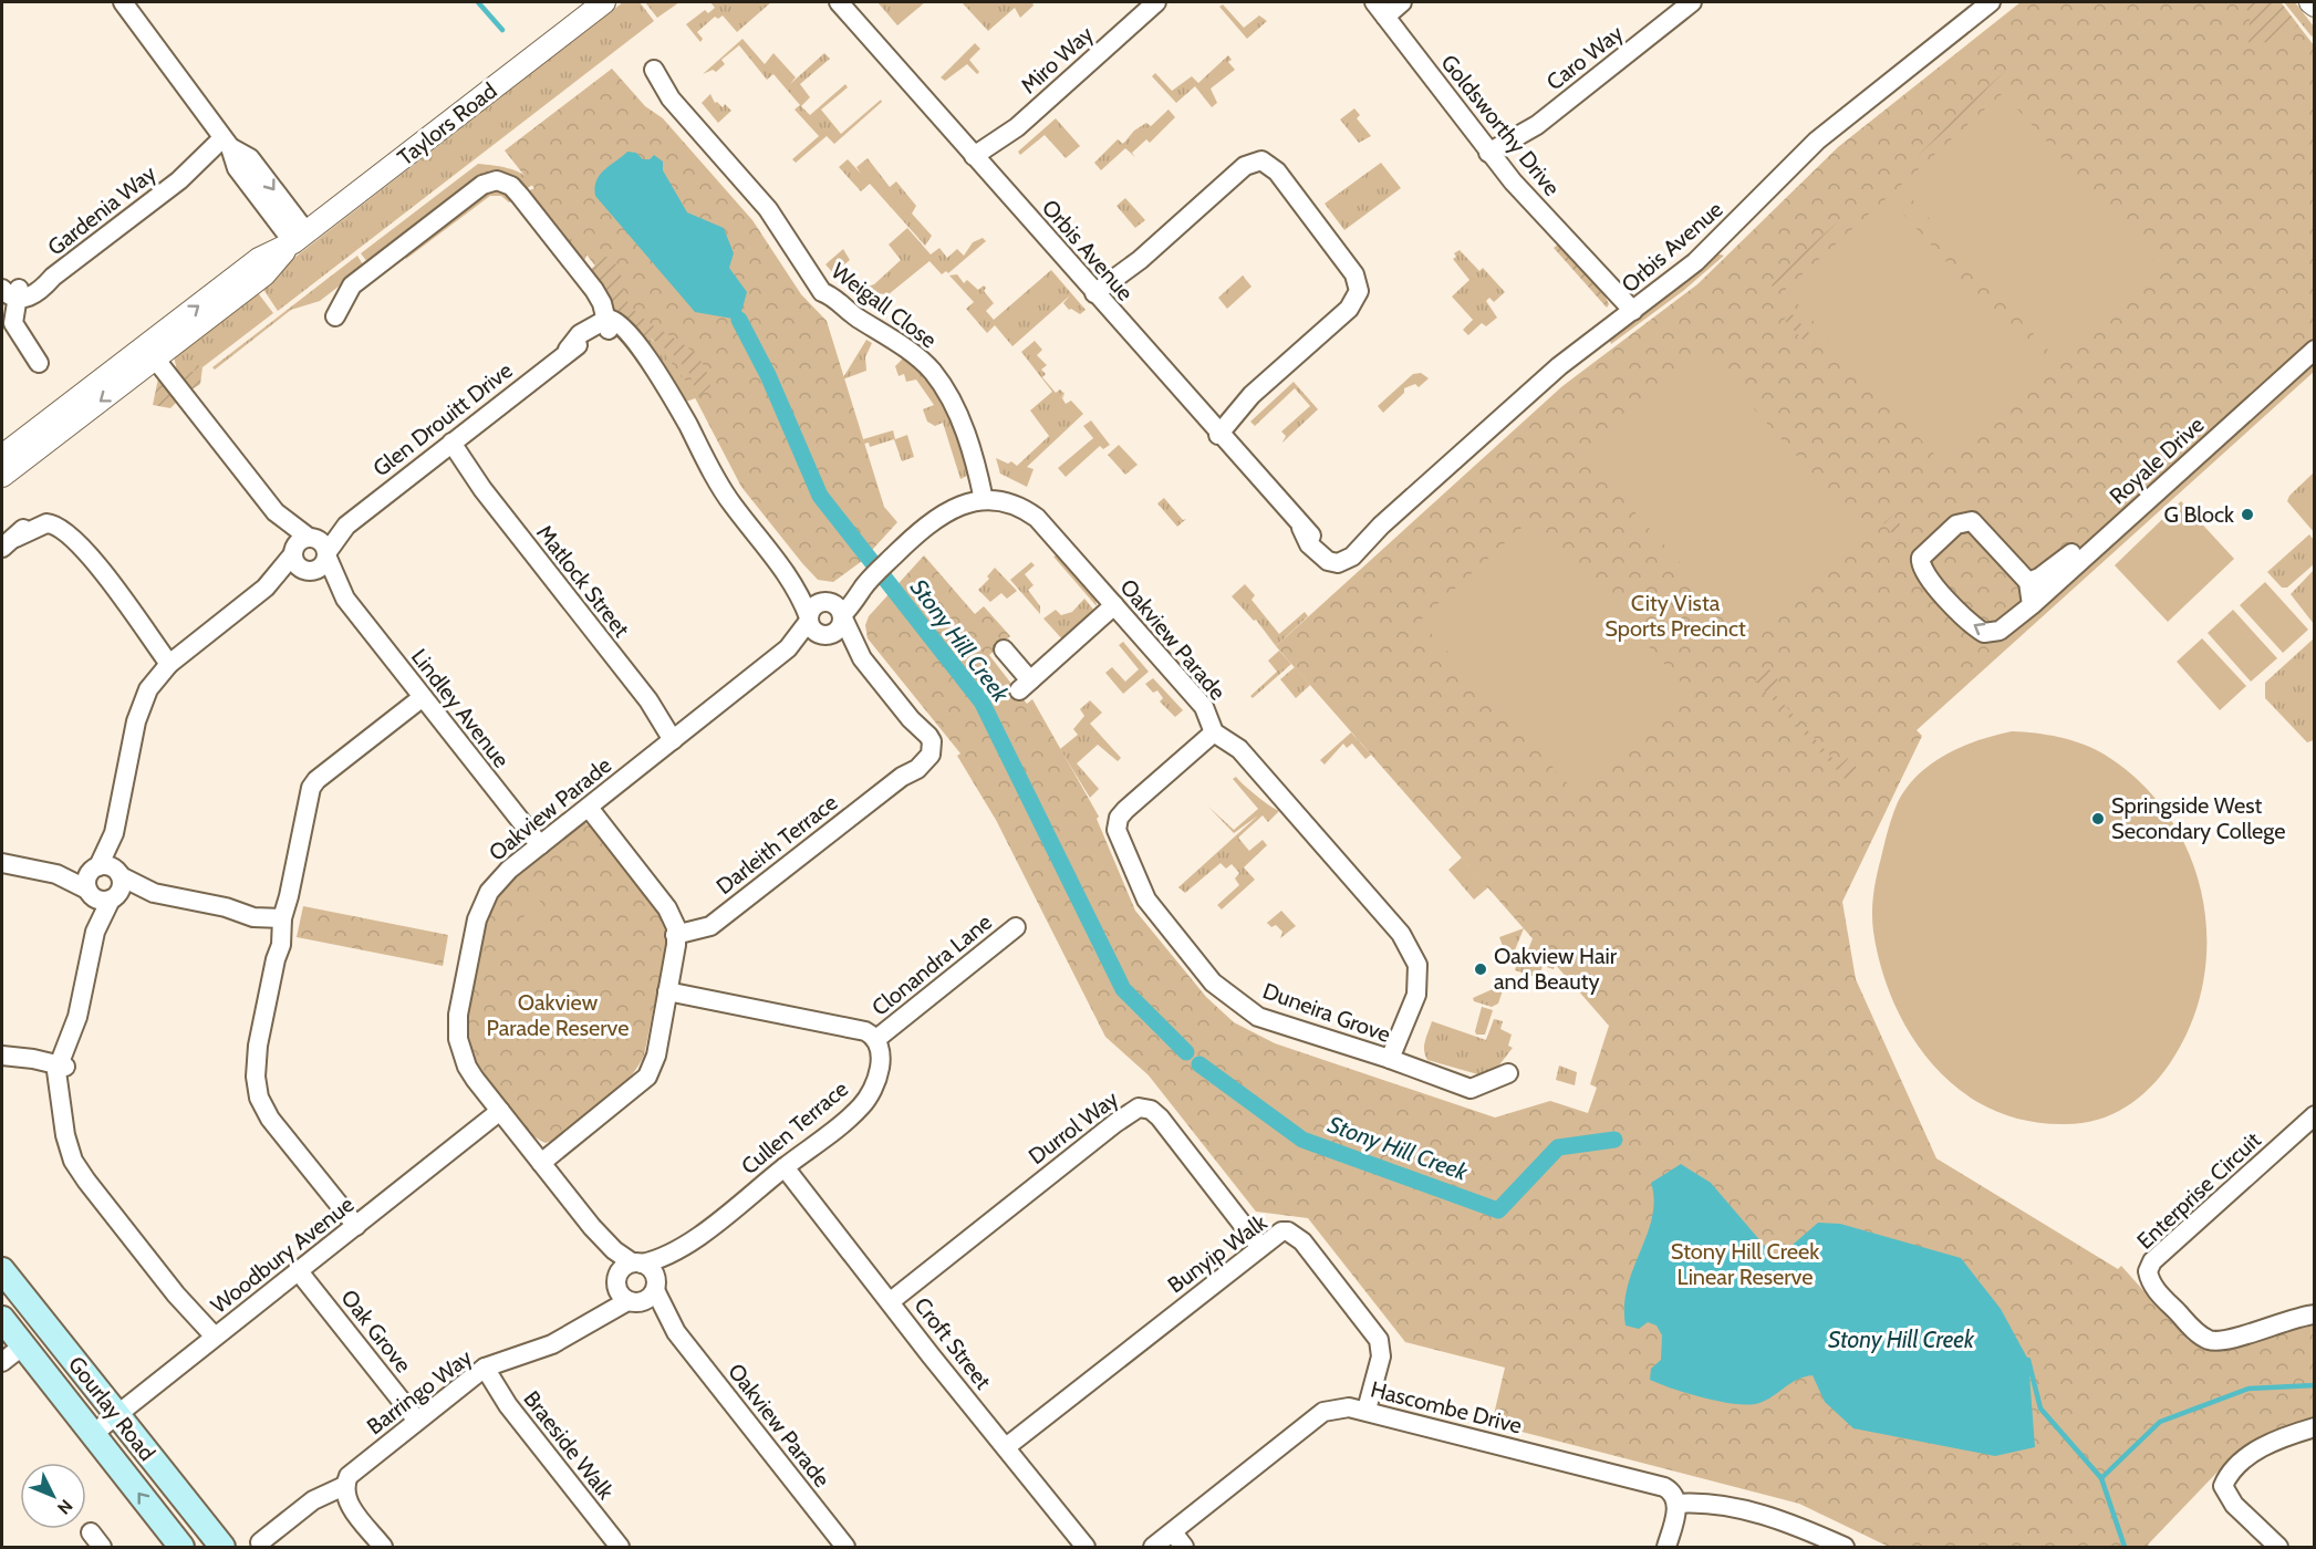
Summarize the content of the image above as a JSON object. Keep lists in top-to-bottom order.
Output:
{
  "streets": {
    "main road": ["Gourlay Road"],
    "street": [
      "Caro Way",
      "Miro Way",
      "Taylors Road",
      "Goldsworthy Drive",
      "Gardenia Way",
      "Orbis Avenue",
      "Weigall Close",
      "Glen Drouitt Drive",
      "Royale Drive",
      "Matlock Street",
      "Oakview Parade",
      "Lindley Avenue",
      "Darleith Terrace",
      "Clonandra Lane",
      "Duneira Grove",
      "Cullen Terrace",
      "Durrol Way",
      "Enterprise Circuit",
      "Bunyip Walk",
      "Woodbury Avenue",
      "Oak Grove",
      "Croft Street",
      "Barringo Way",
      "Hascombe Drive",
      "Braeside Walk"
    ]
  },
  "crossings": [
    ["Caro Way", "Goldsworthy Drive"],
    ["Miro Way", "Orbis Avenue"],
    ["Taylors Road", "Lindley Avenue"],
    ["Goldsworthy Drive", "Orbis Avenue"],
    ["Weigall Close", "Oakview Parade"],
    ["Glen Drouitt Drive", "Matlock Street"],
    ["Glen Drouitt Drive", "Lindley Avenue"],
    ["Matlock Street", "Oakview Parade"],
    ["Oakview Parade", "Lindley Avenue"],
    ["Oakview Parade", "Darleith Terrace"],
    ["Oakview Parade", "Duneira Grove"],
    ["Oakview Parade", "Cullen Terrace"],
    ["Oakview Parade", "Woodbury Avenue"],
    ["Oakview Parade", "Barringo Way"],
    ["Clonandra Lane", "Cullen Terrace"],
    ["Cullen Terrace", "Croft Street"],
    ["Cullen Terrace", "Barringo Way"],
    ["Durrol Way", "Bunyip Walk"],
    ["Durrol Way", "Croft Street"],
    ["Bunyip Walk", "Croft Street"],
    ["Bunyip Walk", "Hascombe Drive"],
    ["Woodbury Avenue", "Oak Grove"],
    ["Woodbury Avenue", "Gourlay Road"],
    ["Oak Grove", "Barringo Way"],
    ["Barringo Way", "Braeside Walk"]
  ],
  "water": ["Stony Hill Creek"],
  "parks": ["City Vista Sports Precinct", "Oakview Parade Reserve", "Stony Hill Creek Linear Reserve"],
  "places": ["G Block", "Springside West Secondary College", "Oakview Hair and Beauty"],
  "north": "bottom right"
}
